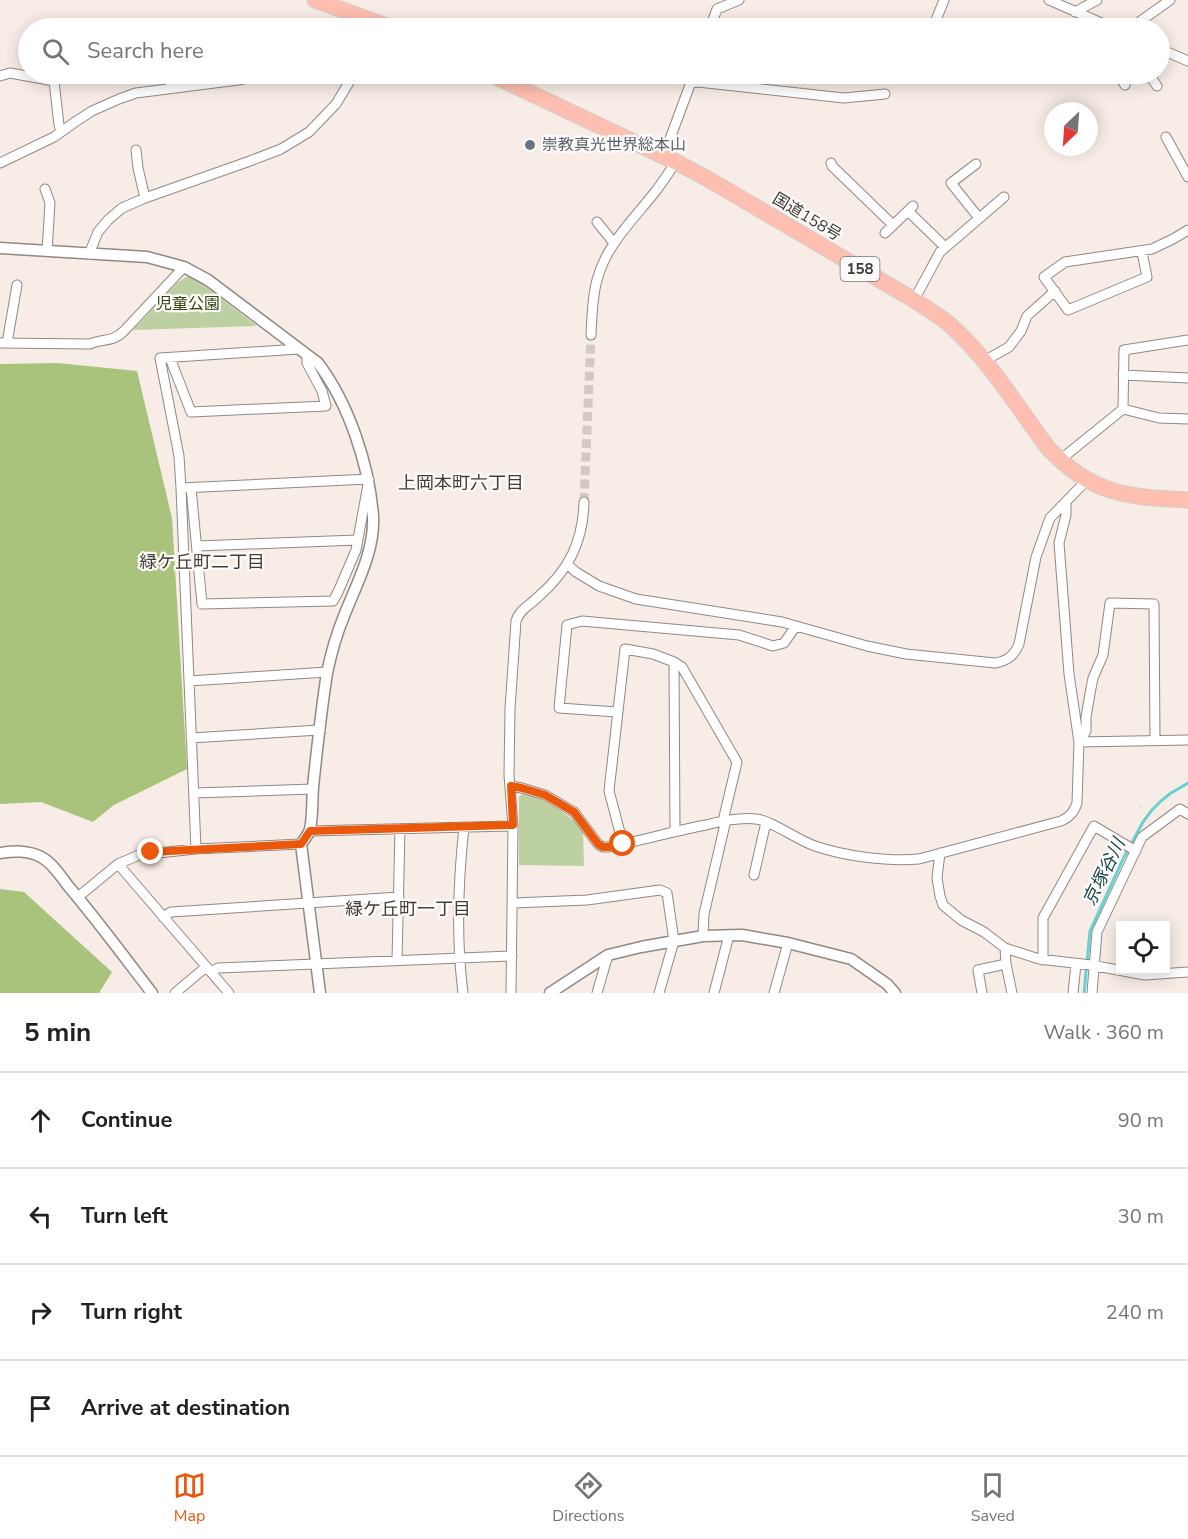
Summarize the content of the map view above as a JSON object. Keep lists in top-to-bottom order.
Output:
{
  "streets": {
    "highway": ["国道158号", "158"]
  },
  "districts": ["上岡本町六丁目", "緑ケ丘町二丁目", "緑ケ丘町一丁目"],
  "water": ["京塚谷川"],
  "parks": ["児童公園"],
  "places": ["崇教真光世界総本山"],
  "north": "bottom left",
  "page": {
    "search": "Search here",
    "heading": ["5 min", "Walk · 360 m"],
    "list": [
      ["Continue", "90 m"],
      ["Turn left", "30 m"],
      ["Turn right", "240 m"],
      "Arrive at destination"
    ],
    "nav": ["Map", "Directions", "Saved"]
  }
}
